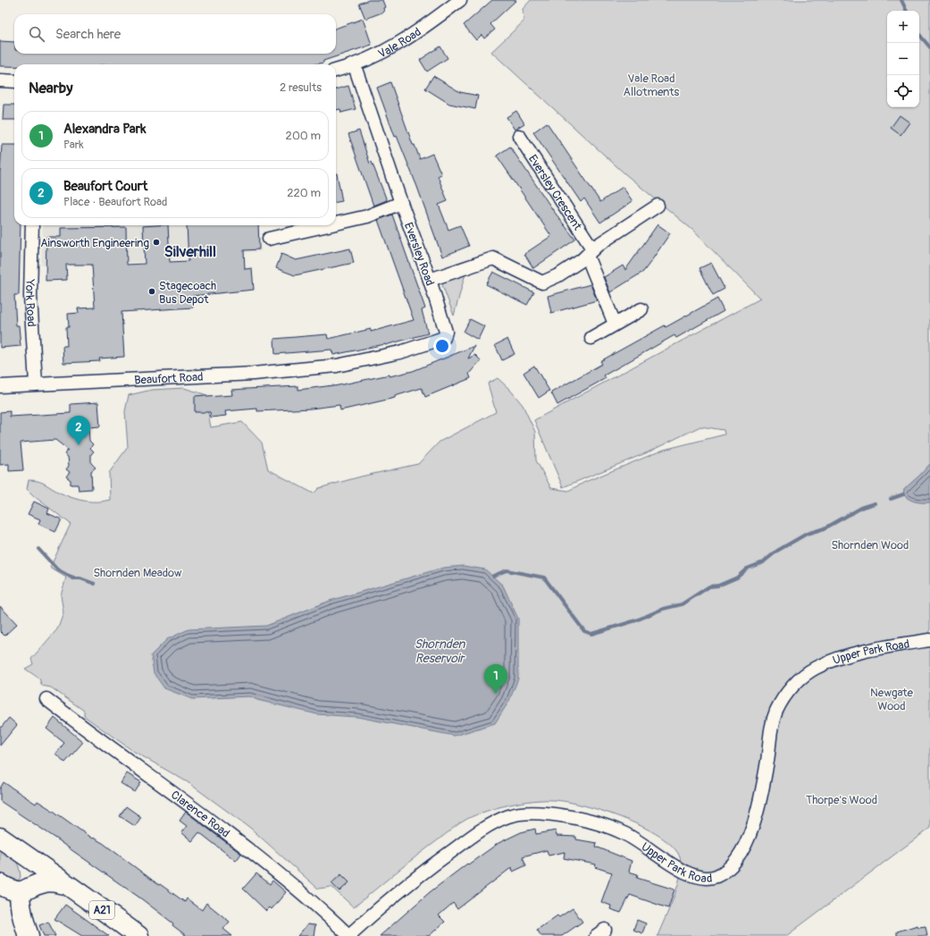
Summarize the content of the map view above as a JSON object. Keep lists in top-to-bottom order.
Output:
{
  "streets": {
    "main road": ["A21"],
    "street": [
      "Vale Road",
      "Eversley Crescent",
      "Eversley Road",
      "York Road",
      "Beaufort Road",
      "Upper Park Road",
      "Clarence Road"
    ]
  },
  "crossings": [
    ["Vale Road", "Eversley Road"],
    ["Eversley Road", "Beaufort Road"],
    ["York Road", "Beaufort Road"],
    ["Upper Park Road", "Clarence Road"]
  ],
  "districts": ["Silverhill"],
  "water": ["Shornden Reservoir"],
  "parks": [
    "Vale Road Allotments",
    "Shornden Wood",
    "Shornden Meadow",
    "Newgate Wood",
    "Thorpe's Wood"
  ],
  "places": ["Ainsworth Engineering", "Stagecoach Bus Depot"],
  "page": {
    "map_buttons": ["+", "−"],
    "search": "Search here",
    "heading": ["Nearby", "2 results"],
    "list": [
      {
        "mark": "1",
        "name": "Alexandra Park",
        "note": "Park",
        "value": "200 m"
      },
      {
        "mark": "2",
        "name": "Beaufort Court",
        "note": "Place · Beaufort Road",
        "value": "220 m"
      }
    ],
    "pins": ["2", "1"]
  }
}
